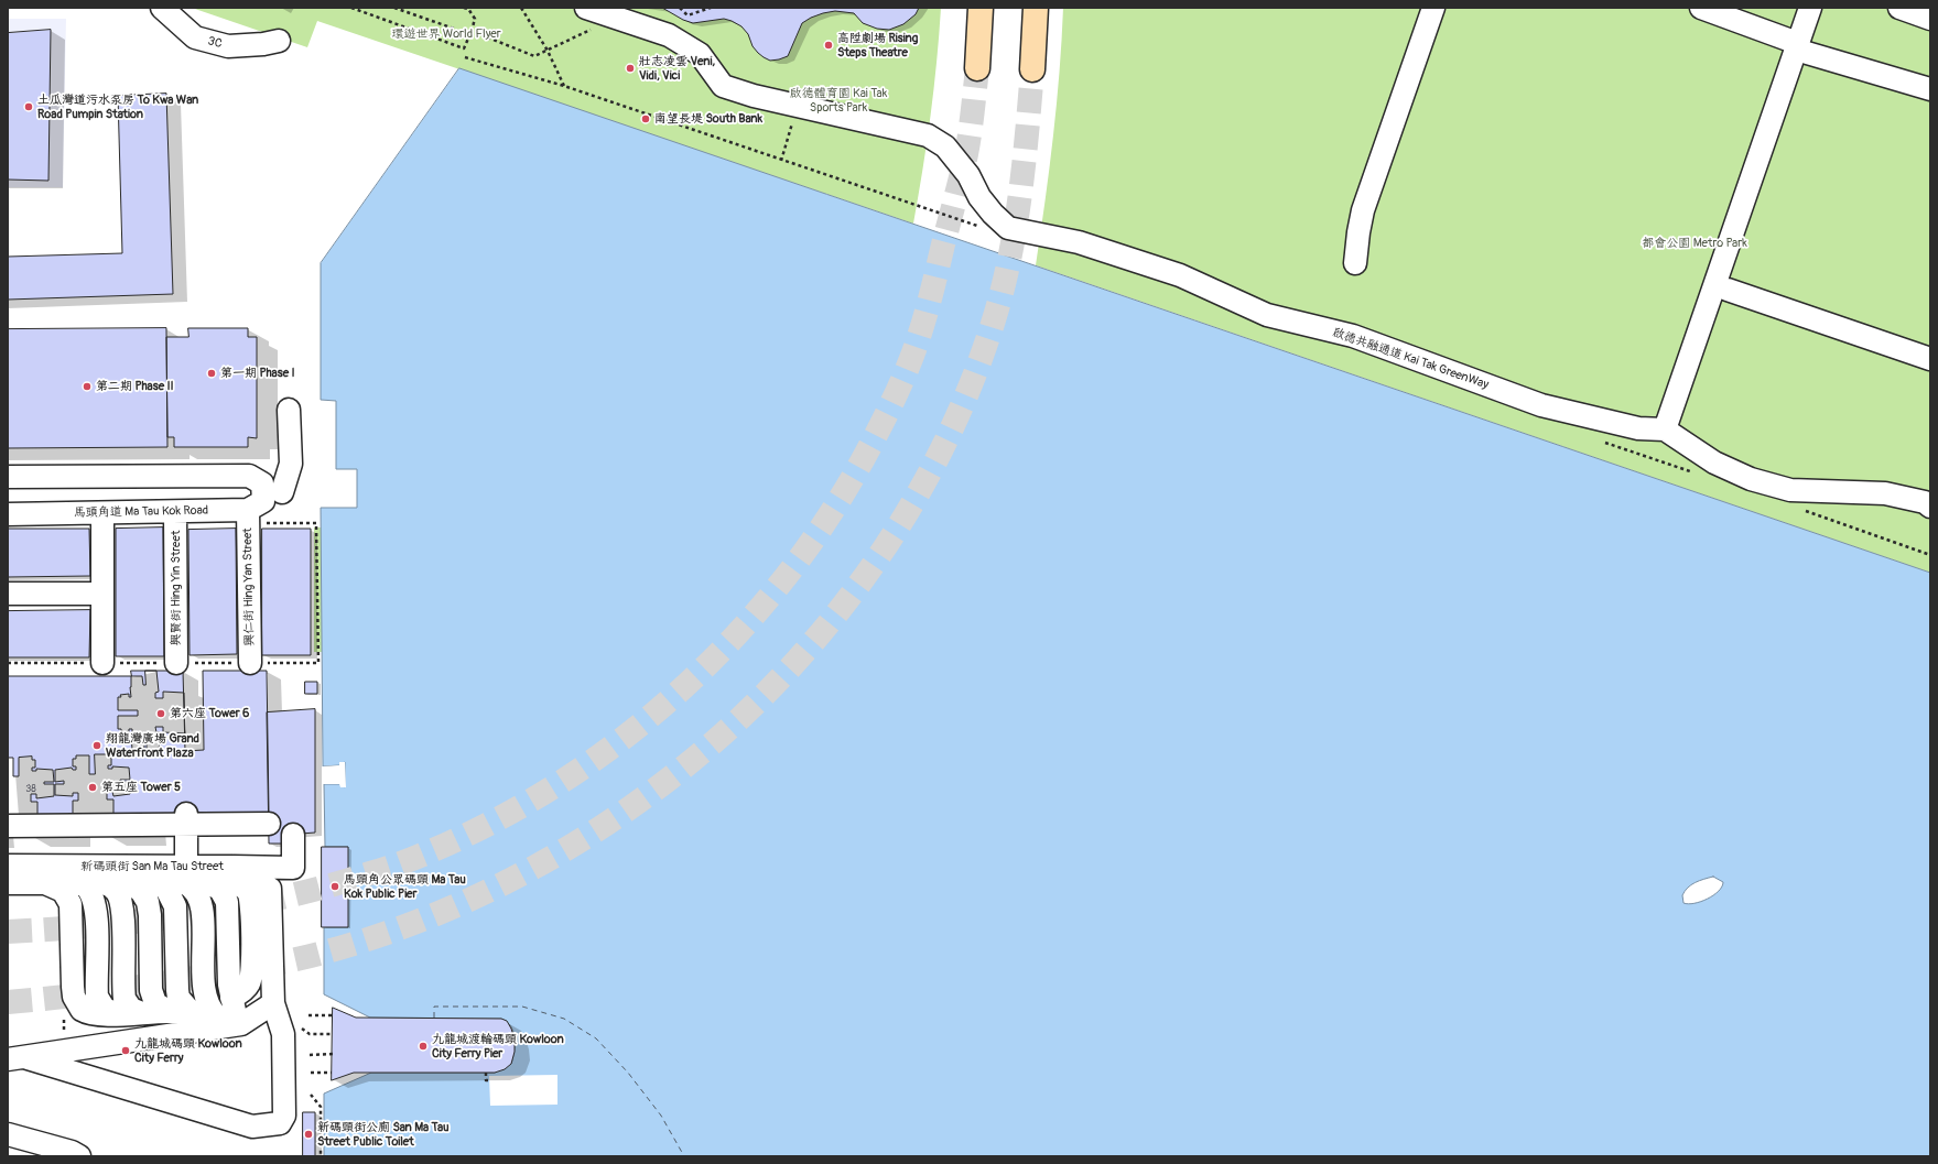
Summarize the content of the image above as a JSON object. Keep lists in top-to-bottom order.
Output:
{
  "streets": {
    "street": [
      "3C",
      "啟德共融通道 Kai Tak GreenWay",
      "馬頭角道 Ma Tau Kok Road",
      "興仁街 Hing Yan Street",
      "興賢街 Hing Yin Street",
      "新碼頭街 San Ma Tau Street"
    ]
  },
  "crossings": [
    ["馬頭角道 Ma Tau Kok Road", "興仁街 Hing Yan Street"],
    ["馬頭角道 Ma Tau Kok Road", "興賢街 Hing Yin Street"]
  ],
  "parks": ["環遊世界 World Flyer", "啟德體育園 Kai Tak Sports Park", "都會公園 Metro Park"],
  "places": [
    "高陞劇場 Rising Steps Theatre",
    "壯志凌雲 Veni, Vidi, Vici",
    "土瓜灣道污水泵房 To Kwa Wan Road Pumpin Station",
    "南望長堤 South Bank",
    "第一期 Phase I",
    "第二期 Phase II",
    "第六座 Tower 6",
    "翔龍灣廣場 Grand Waterfront Plaza",
    "第五座 Tower 5",
    "馬頭角公眾碼頭 Ma Tau Kok Public Pier",
    "九龍城渡輪碼頭 Kowloon City Ferry Pier",
    "九龍城碼頭 Kowloon City Ferry",
    "新碼頭街公廁 San Ma Tau Street Public Toilet"
  ],
  "house_numbers": ["38"]
}
